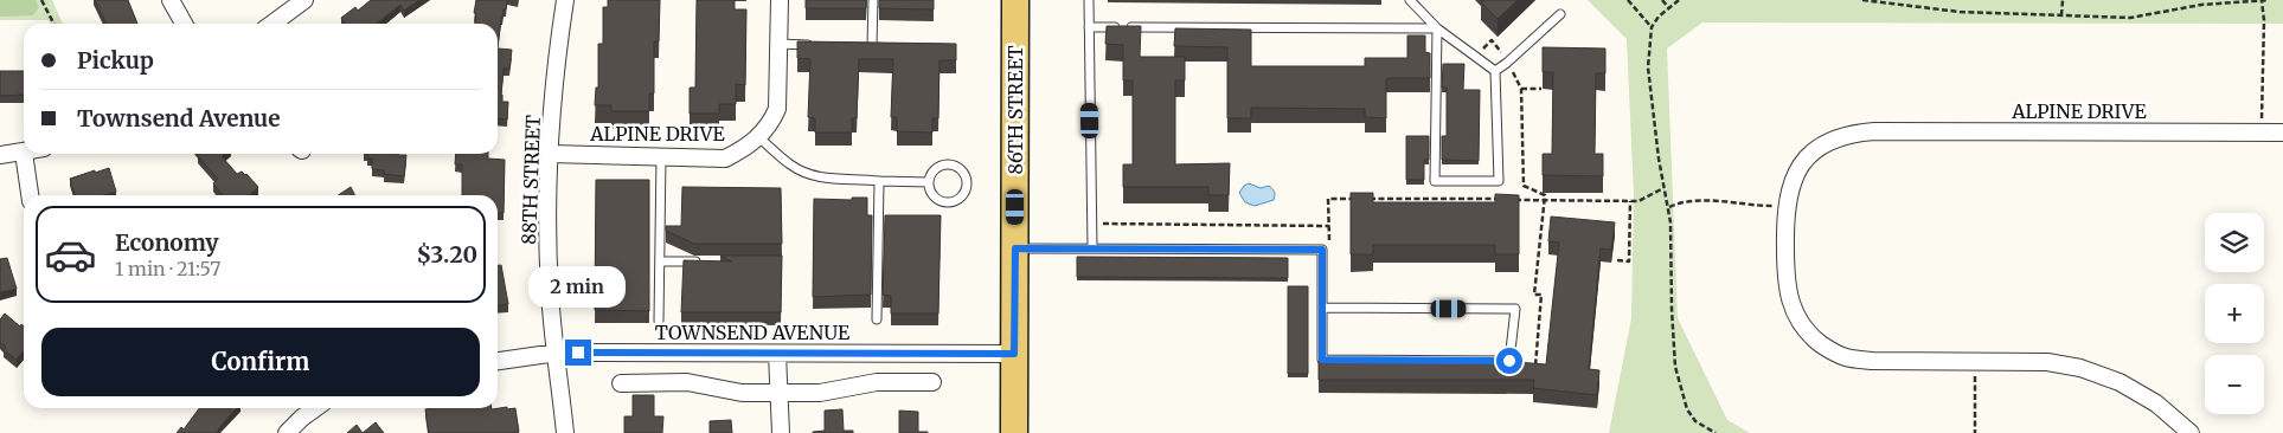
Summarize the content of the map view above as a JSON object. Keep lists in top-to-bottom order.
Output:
{
  "streets": {
    "main road": ["86TH STREET"],
    "street": ["ALPINE DRIVE", "88TH STREET", "TOWNSEND AVENUE"]
  },
  "crossings": [
    ["86TH STREET", "TOWNSEND AVENUE"],
    ["ALPINE DRIVE", "88TH STREET"],
    ["88TH STREET", "TOWNSEND AVENUE"]
  ],
  "page": {
    "banner": ["Pickup", "Townsend Avenue"],
    "list": [
      {
        "name": "Economy",
        "note": "1 min · 21:57",
        "value": "$3.20"
      }
    ],
    "map_buttons": ["+", "−"],
    "bubble": "2 min",
    "buttons": "Confirm"
  }
}
